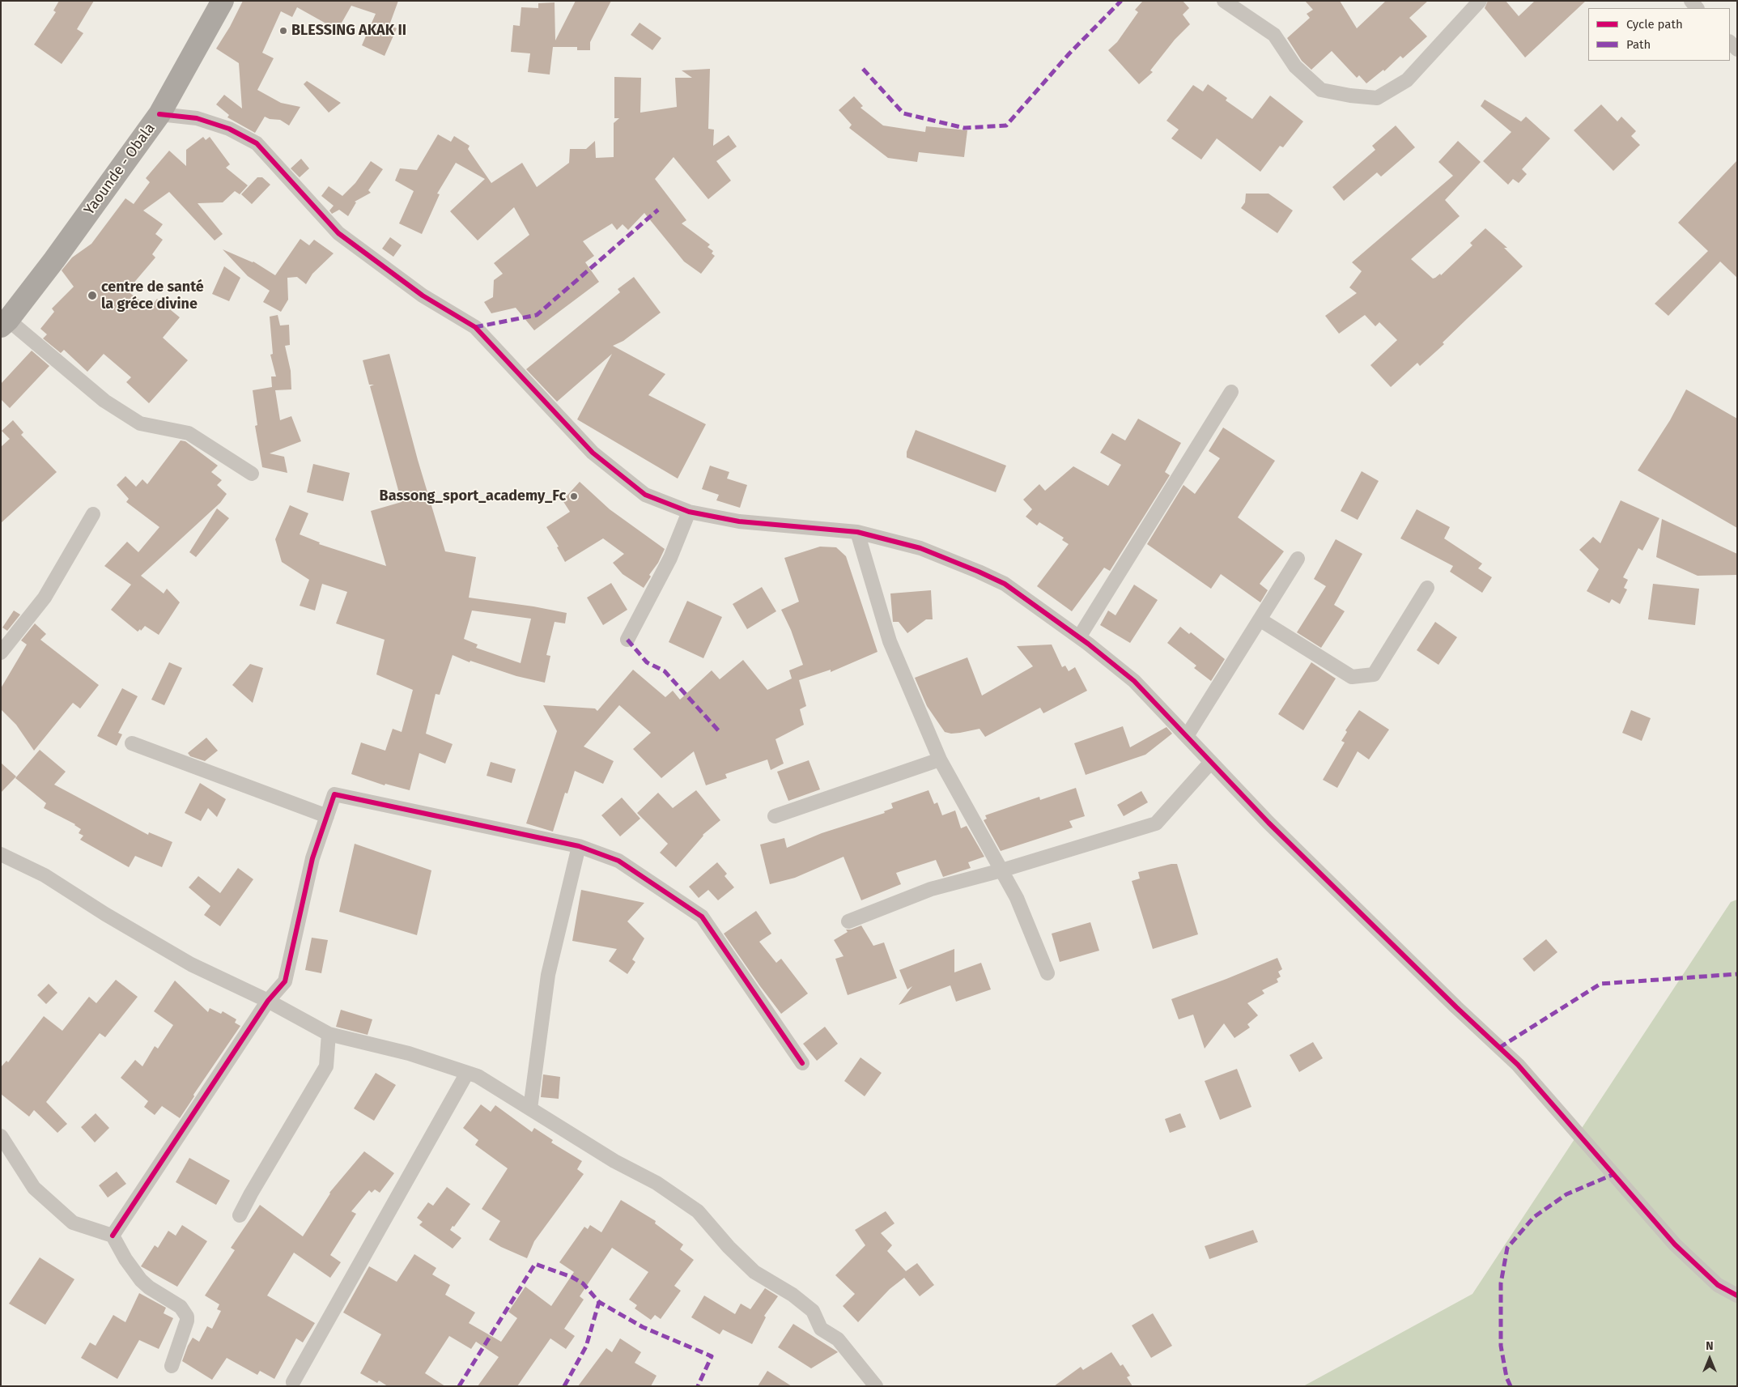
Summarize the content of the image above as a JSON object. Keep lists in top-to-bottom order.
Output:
{
  "streets": {
    "highway": ["Yaounde - Obala"]
  },
  "places": ["BLESSING AKAK II", "centre de santé la gréce divine", "Bassong_sport_academy_Fc"],
  "legend": ["Cycle path", "Path"],
  "north": "top"
}
